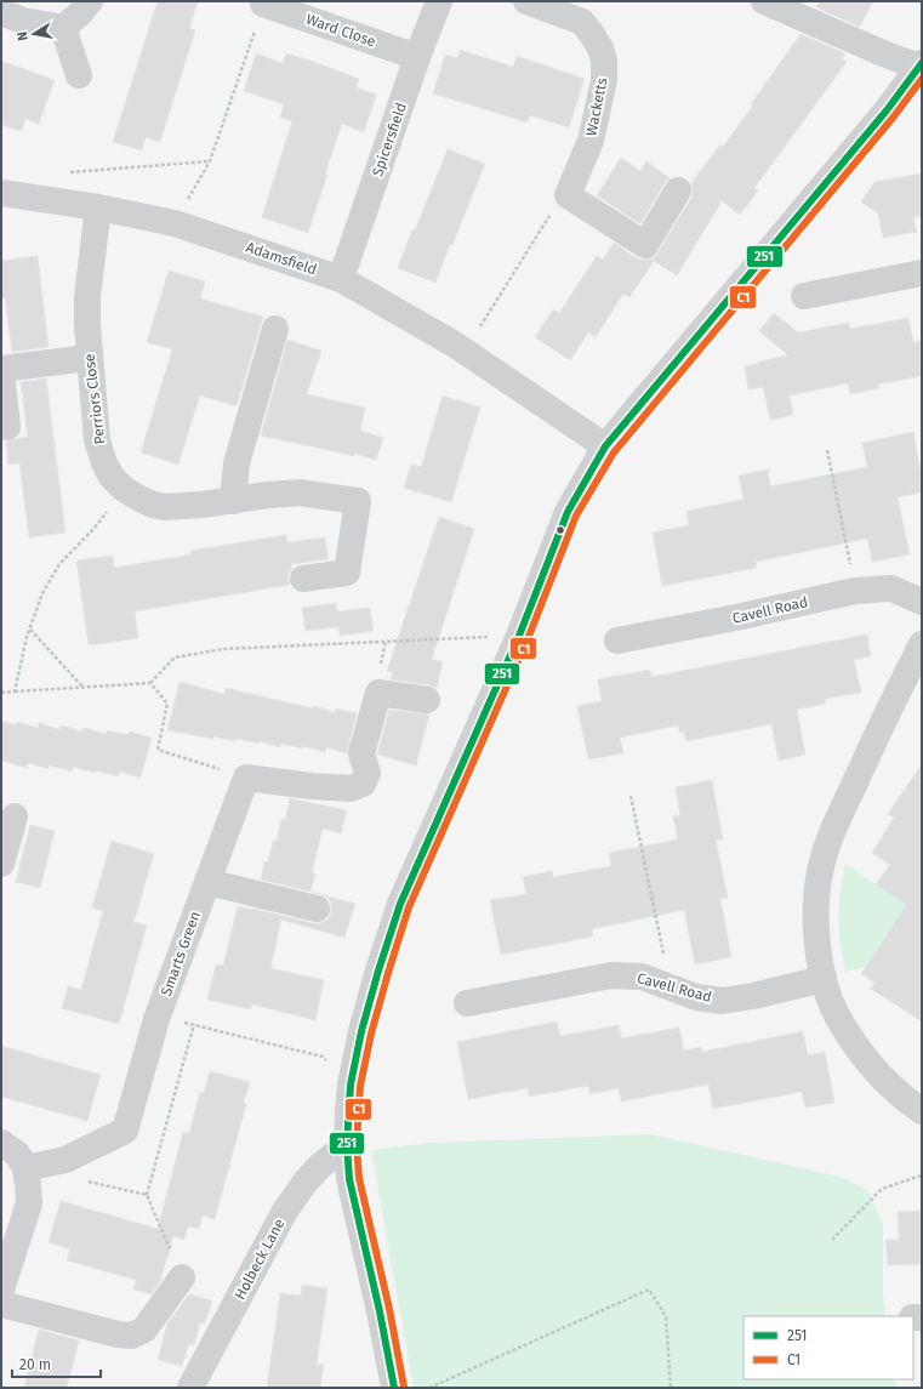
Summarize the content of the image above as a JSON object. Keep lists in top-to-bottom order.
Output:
{
  "streets": {
    "street": [
      "Ward Close",
      "Wacketts",
      "Spicersfield",
      "Adamsfield",
      "Perriors Close",
      "Cavell Road",
      "Smarts Green",
      "Holbeck Lane"
    ]
  },
  "crossings": [
    ["Ward Close", "Spicersfield"],
    ["Spicersfield", "Adamsfield"],
    ["Adamsfield", "Perriors Close"]
  ],
  "lines": ["transit line 251", "transit line C1"],
  "legend": ["251", "C1"],
  "scale_bar": "20 m",
  "north": "left"
}
